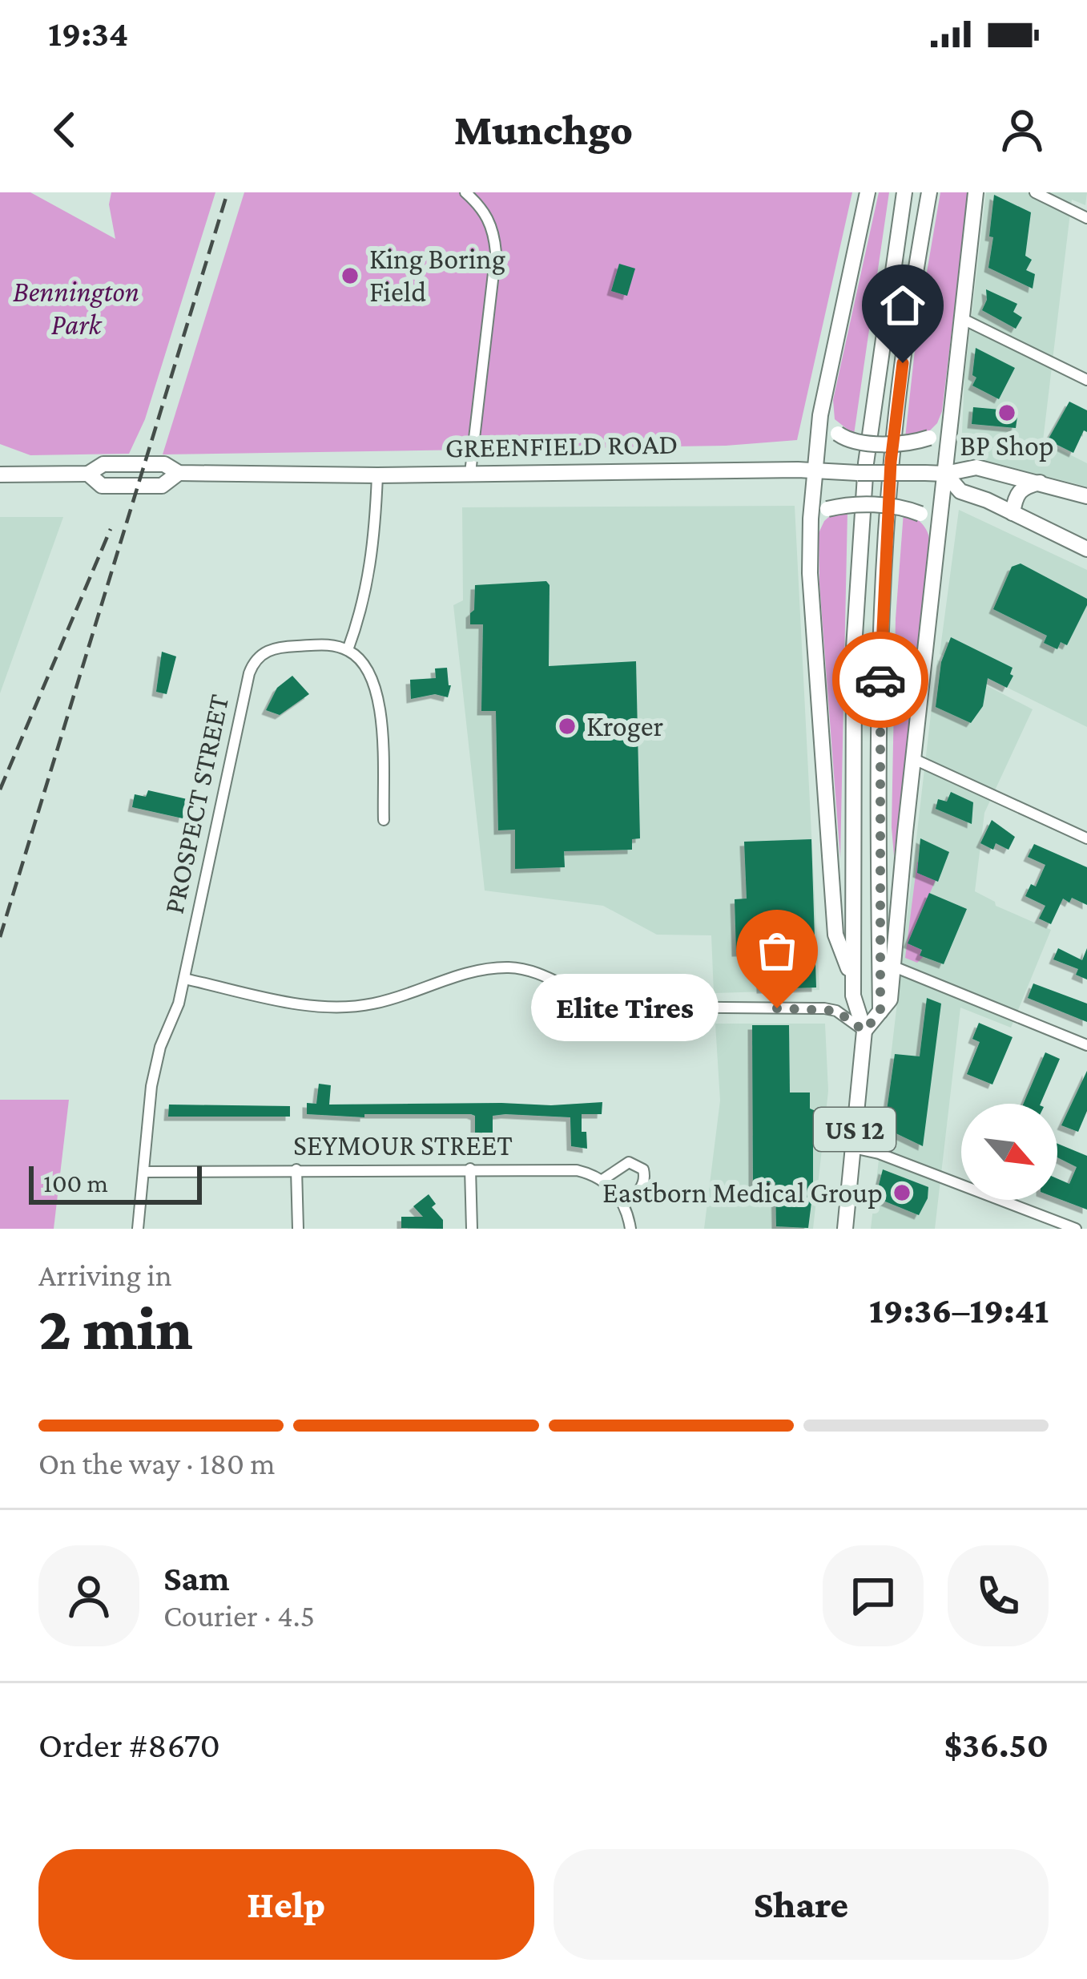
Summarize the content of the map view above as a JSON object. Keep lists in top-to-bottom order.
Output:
{
  "streets": {
    "main road": ["GREENFIELD ROAD", "US 12"],
    "street": ["PROSPECT STREET", "SEYMOUR STREET"]
  },
  "crossings": [
    ["PROSPECT STREET", "SEYMOUR STREET"]
  ],
  "parks": ["Bennington Park"],
  "places": [
    "King Boring Field",
    "BP Shop",
    "Kroger",
    "Elite Tires",
    "Eastborn Medical Group"
  ],
  "scale_bar": "100 m",
  "north": "bottom right",
  "page": {
    "status": "19:34",
    "header": "Munchgo",
    "bubble": "Elite Tires",
    "scale": "100 m",
    "heading": ["2 min", "Arriving in", "19:36–19:41"],
    "panel": [
      "Sam",
      "Courier · 4.5",
      "Order #8670",
      "$36.50"
    ],
    "bar": "On the way · 180 m",
    "buttons": ["Help", "Share"]
  }
}
